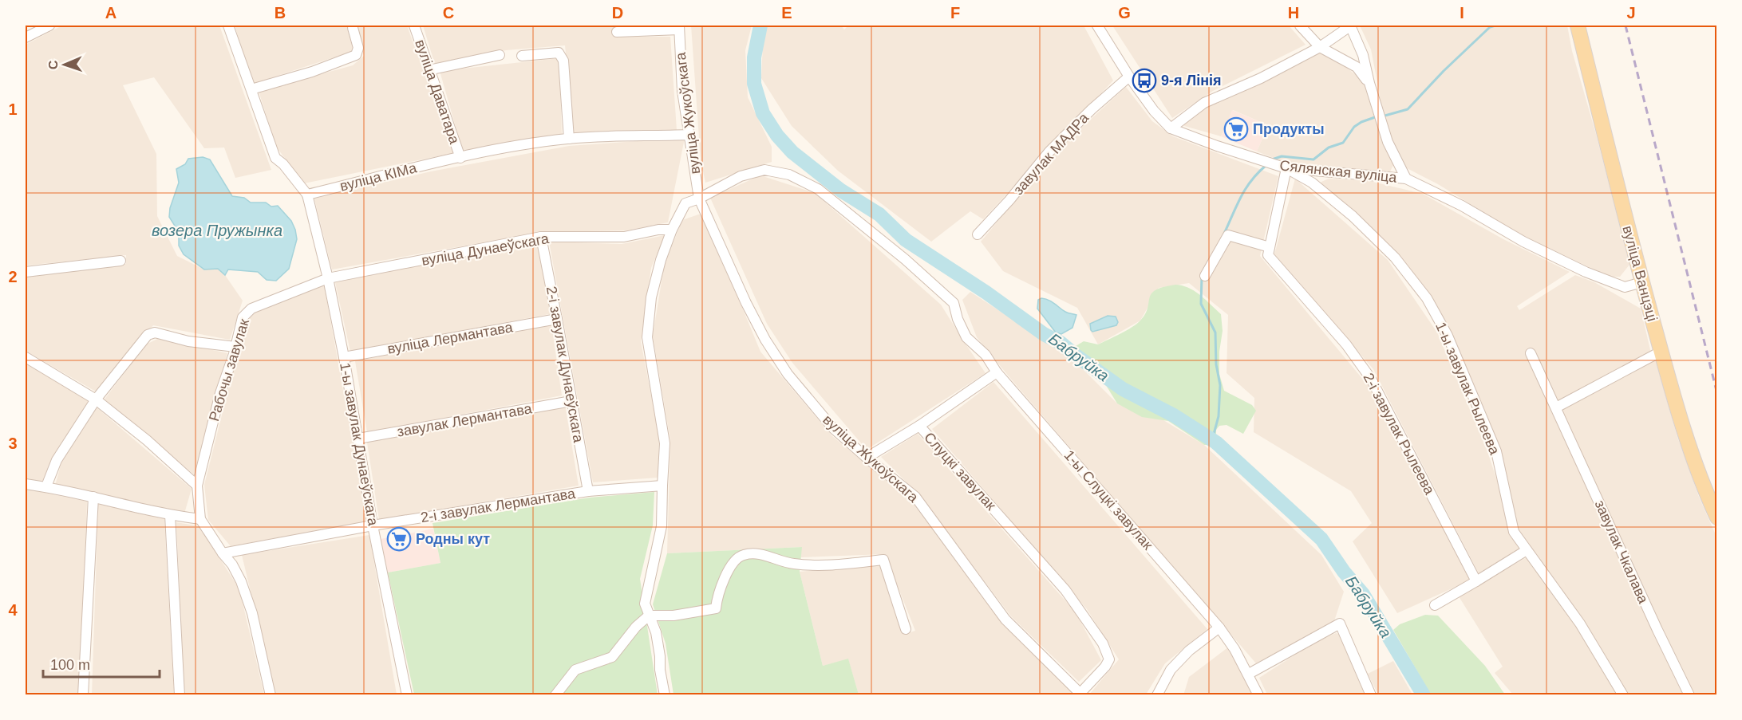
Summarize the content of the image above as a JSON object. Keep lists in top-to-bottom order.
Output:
{
  "streets": {
    "main road": ["вуліца Ванцэці"],
    "street": [
      "вуліца Даватара",
      "вуліца Жукоўскага",
      "завулак МАДРа",
      "Сялянская вуліца",
      "вуліца КІМа",
      "вуліца Дунаеўскага",
      "вуліца Лермантава",
      "2-і завулак Дунаеўскага",
      "Рабочы завулак",
      "1-ы завулак Рылеева",
      "завулак Лермантава",
      "2-і завулак Рылеева",
      "1-ы завулак Дунаеўскага",
      "Слуцкі завулак",
      "1-ы Слуцкі завулак",
      "2-і завулак Лермантава",
      "завулак Чкалава"
    ]
  },
  "crossings": [
    ["вуліца Даватара", "вуліца КІМа"],
    ["вуліца Жукоўскага", "вуліца КІМа"],
    ["вуліца Жукоўскага", "Слуцкі завулак"],
    ["завулак МАДРа", "Сялянская вуліца"],
    ["Сялянская вуліца", "вуліца Ванцэці"],
    ["Сялянская вуліца", "1-ы завулак Рылеева"],
    ["вуліца КІМа", "1-ы завулак Дунаеўскага"],
    ["вуліца Дунаеўскага", "2-і завулак Дунаеўскага"],
    ["вуліца Дунаеўскага", "Рабочы завулак"],
    ["вуліца Дунаеўскага", "1-ы завулак Дунаеўскага"],
    ["вуліца Лермантава", "2-і завулак Дунаеўскага"],
    ["вуліца Лермантава", "1-ы завулак Дунаеўскага"],
    ["2-і завулак Дунаеўскага", "завулак Лермантава"],
    ["2-і завулак Дунаеўскага", "2-і завулак Лермантава"],
    ["Рабочы завулак", "1-ы завулак Дунаеўскага"],
    ["Рабочы завулак", "2-і завулак Лермантава"],
    ["завулак Лермантава", "1-ы завулак Дунаеўскага"],
    ["1-ы завулак Дунаеўскага", "2-і завулак Лермантава"],
    ["Слуцкі завулак", "1-ы Слуцкі завулак"]
  ],
  "water": ["возера Пружынка", "Бабруйка"],
  "places": {
    "bus stop": ["9-я Лінія"],
    "supermarket": ["Продукты", "Родны кут"]
  },
  "scale_bar": "100 m",
  "north": "left",
  "grid": {
    "columns": [
      "A",
      "B",
      "C",
      "D",
      "E",
      "F",
      "G",
      "H",
      "I",
      "J"
    ],
    "rows": [
      "1",
      "2",
      "3",
      "4"
    ]
  }
}
